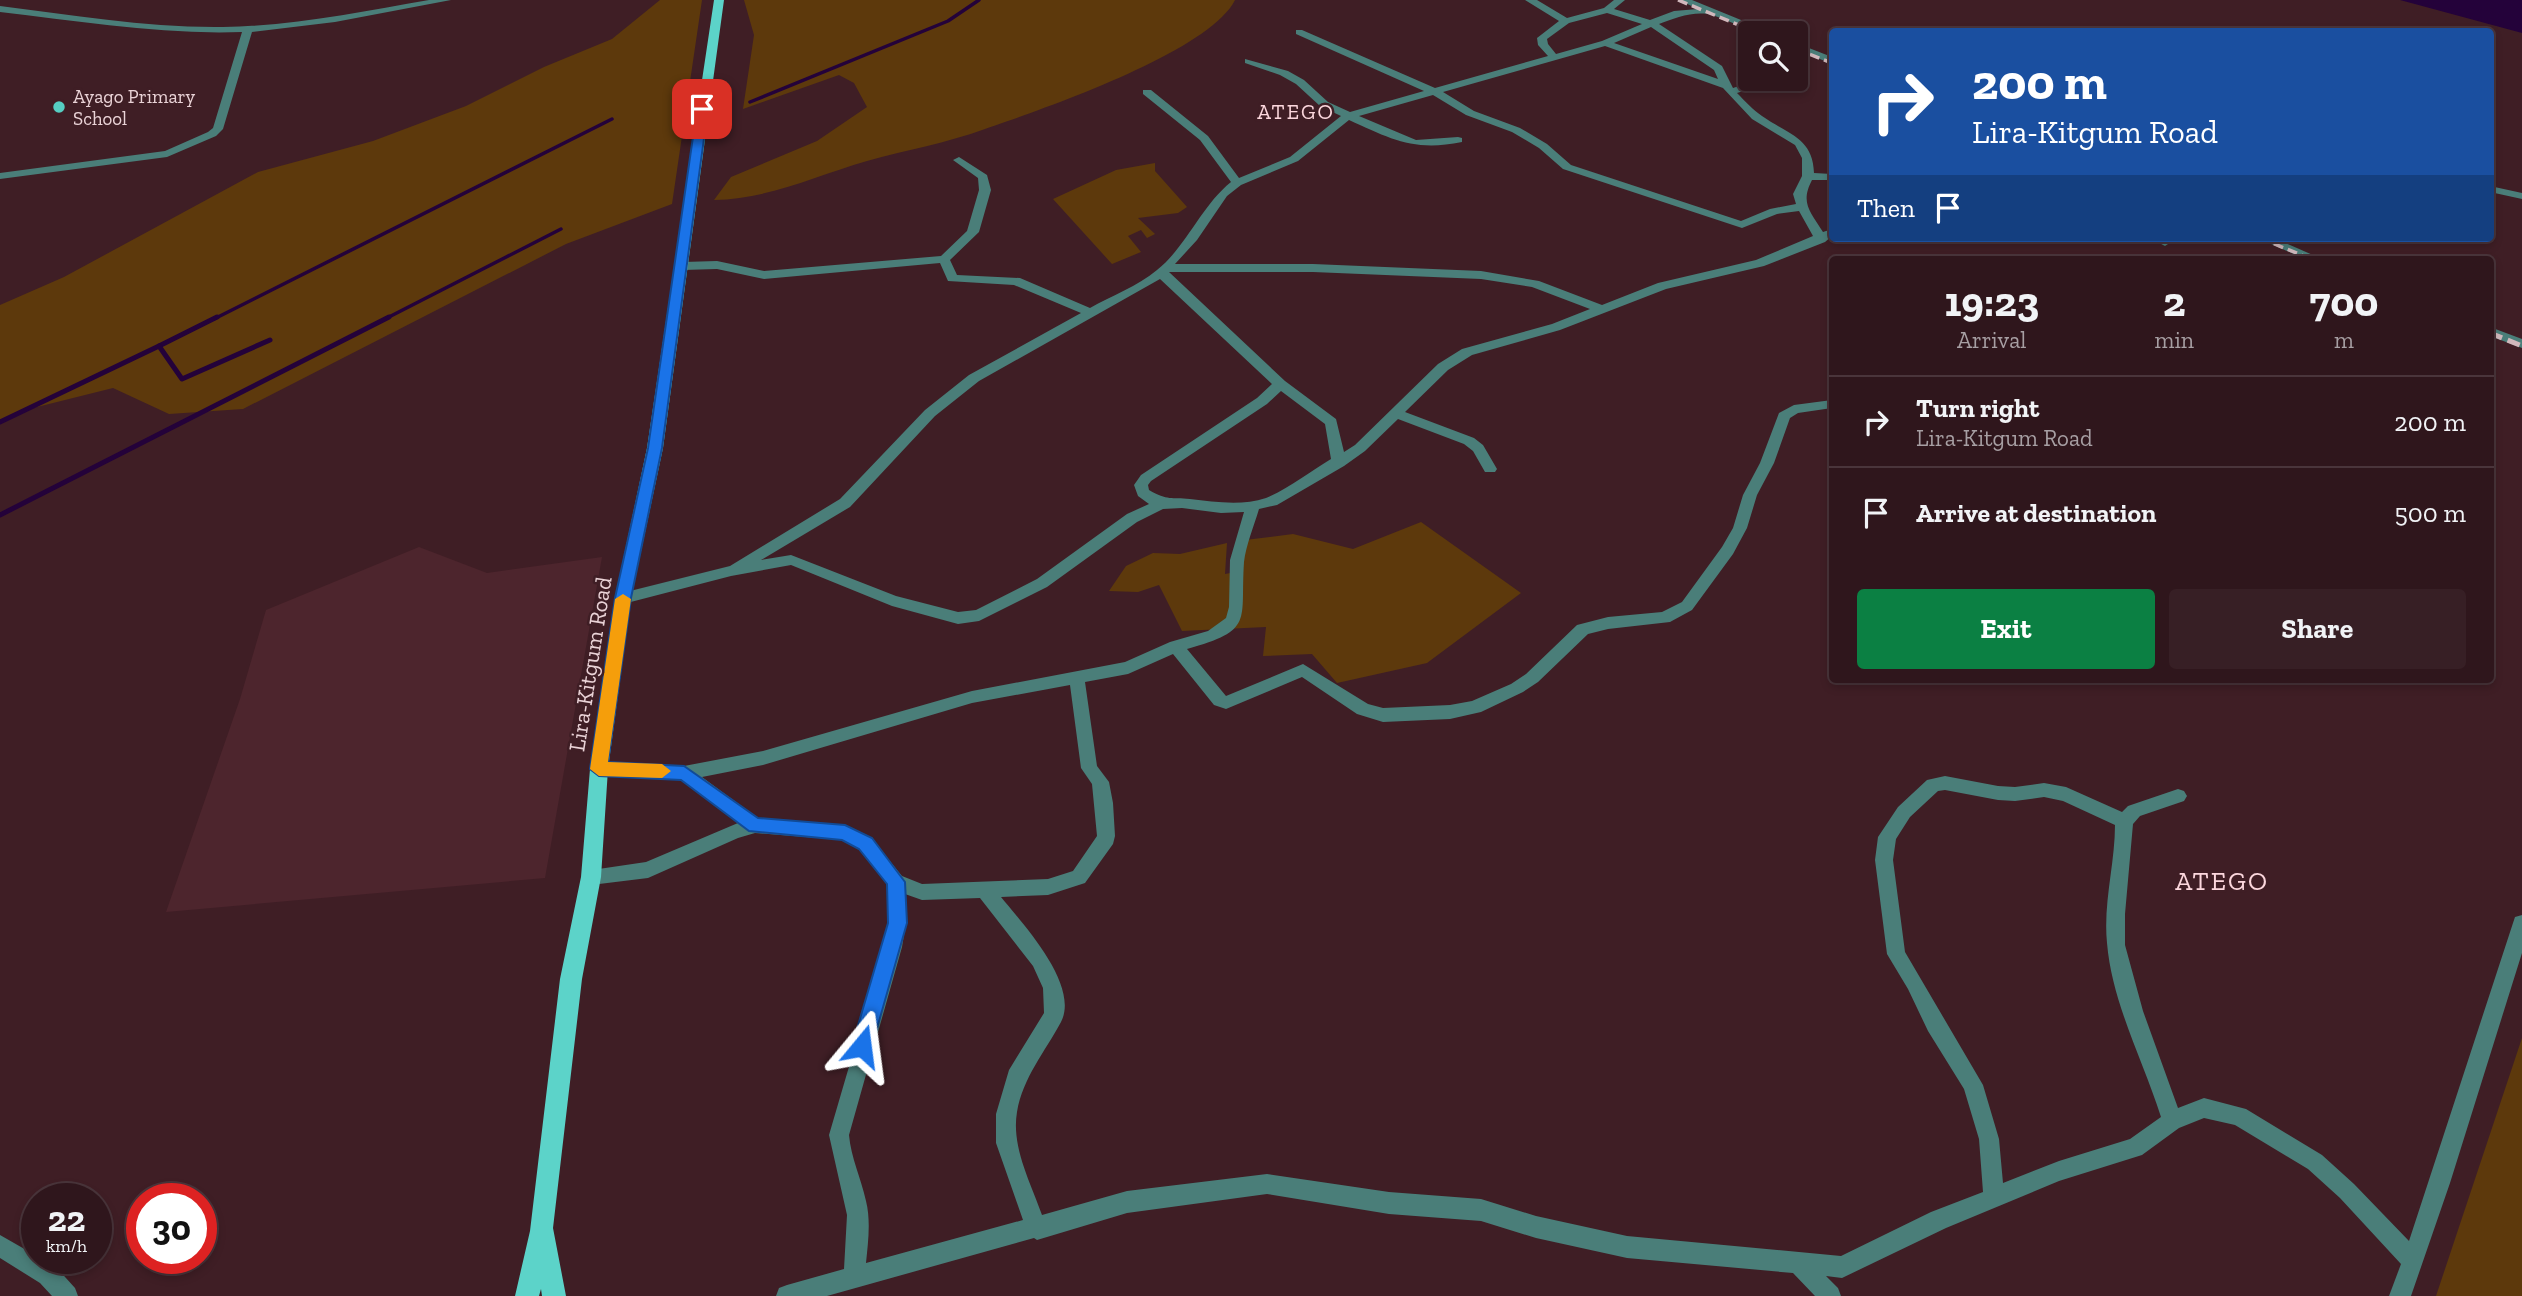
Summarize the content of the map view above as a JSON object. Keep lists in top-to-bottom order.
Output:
{
  "streets": {
    "main road": ["Lira-Kitgum Road"]
  },
  "districts": ["ATEGO", "ATEGO"],
  "places": ["Ayago Primary School"],
  "page": {
    "turn": ["200 m", "Lira-Kitgum Road"],
    "then": "Then",
    "eta": [
      "19:23",
      "Arrival",
      "2",
      "min",
      "700",
      "m"
    ],
    "list": [
      {
        "name": "Turn right",
        "note": "Lira-Kitgum Road",
        "value": "200 m"
      },
      {
        "name": "Arrive at destination",
        "value": "500 m"
      }
    ],
    "buttons": ["Exit", "Share"],
    "speed": "22 km/h",
    "limit": "30"
  }
}
